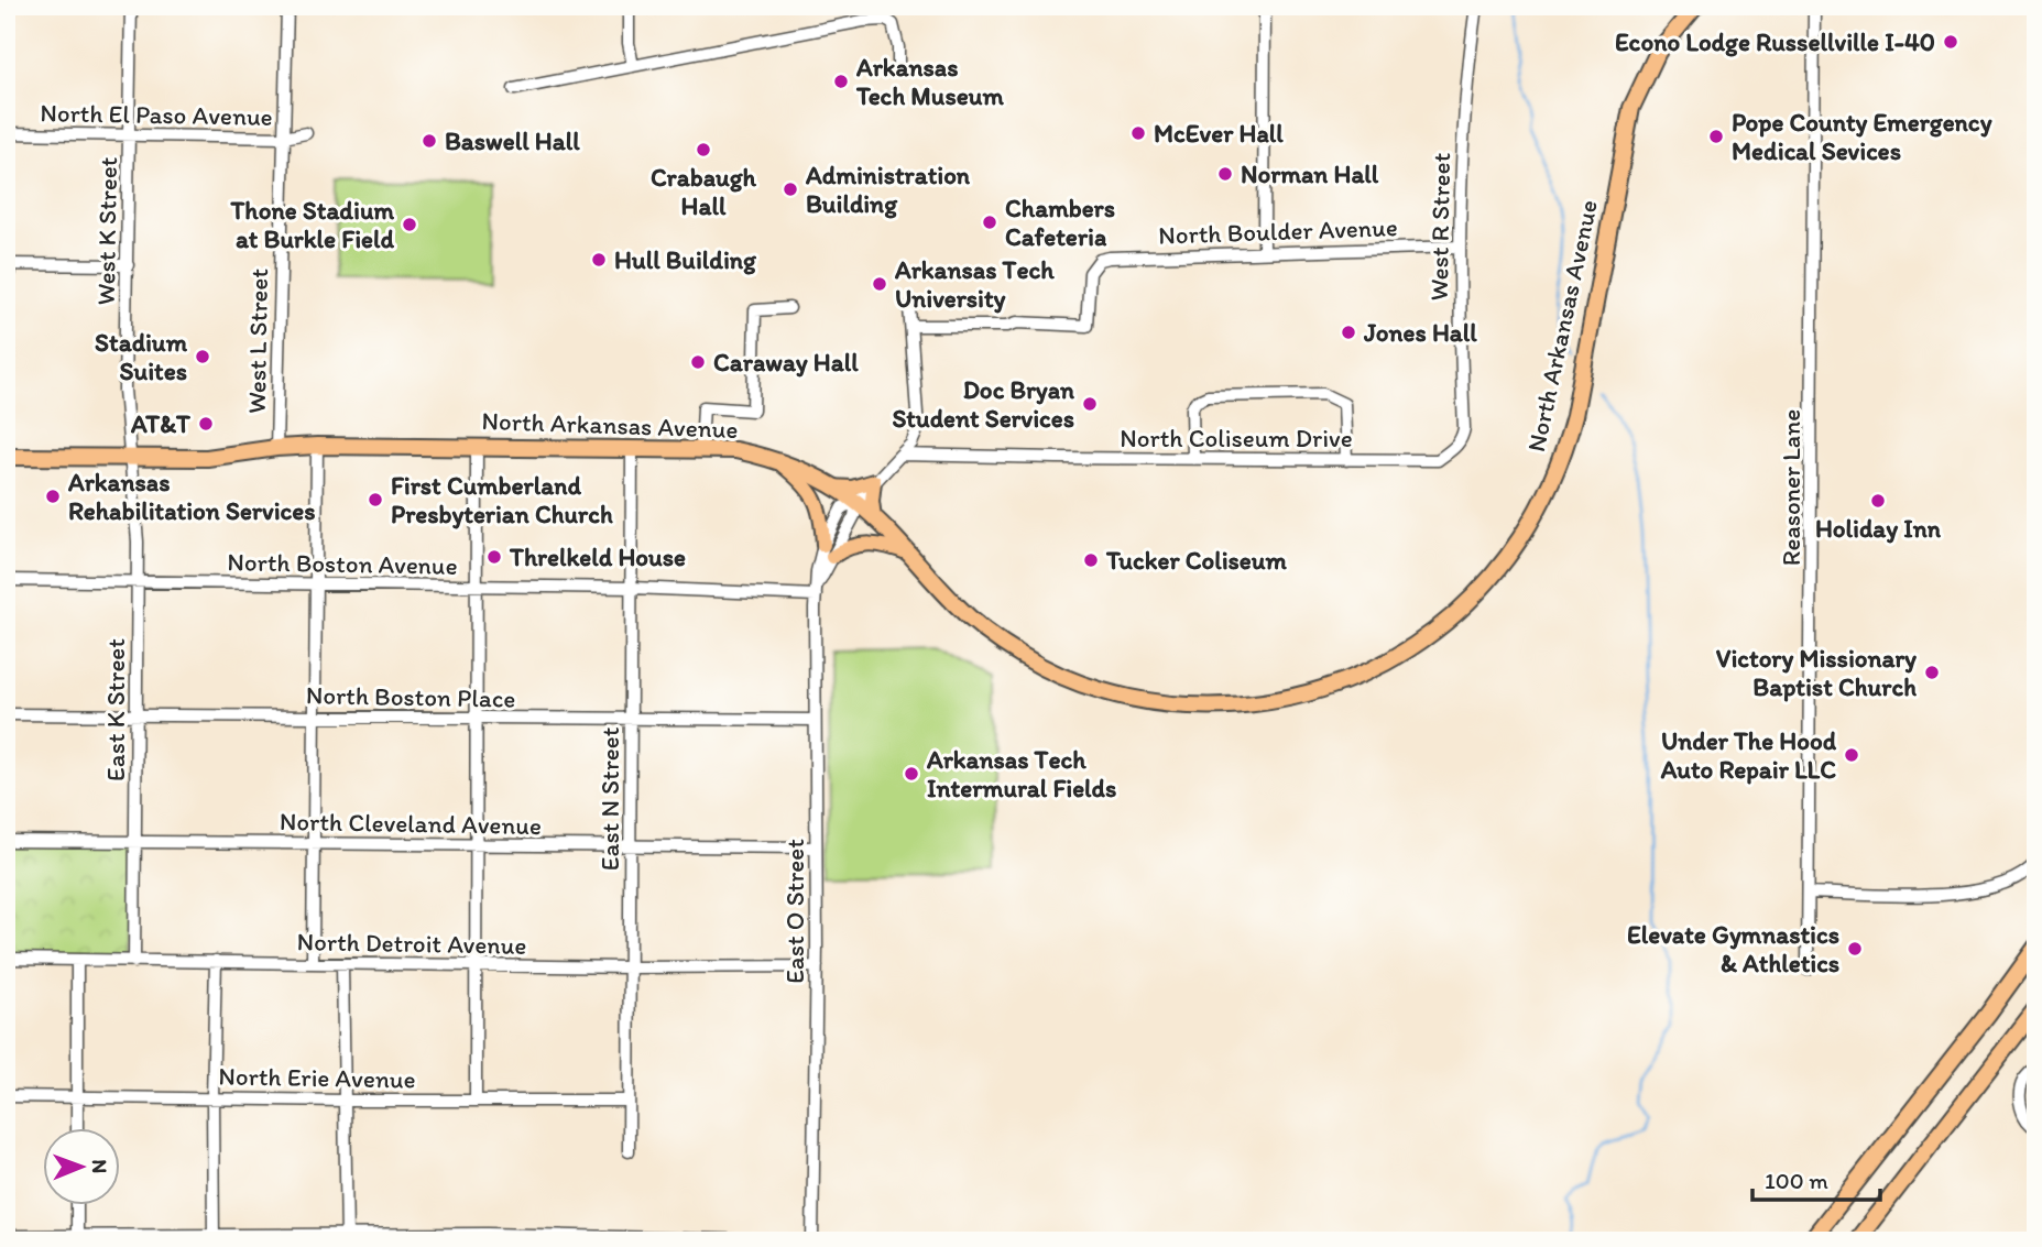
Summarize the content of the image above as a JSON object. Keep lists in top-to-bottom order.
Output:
{
  "streets": {
    "highway": ["North Arkansas Avenue"],
    "street": [
      "North El Paso Avenue",
      "West R Street",
      "West K Street",
      "North Boulder Avenue",
      "West L Street",
      "North Coliseum Drive",
      "Reasoner Lane",
      "North Boston Avenue",
      "North Boston Place",
      "East K Street",
      "East N Street",
      "North Cleveland Avenue",
      "East O Street",
      "North Detroit Avenue",
      "North Erie Avenue"
    ]
  },
  "crossings": [
    ["North El Paso Avenue", "West K Street"],
    ["North El Paso Avenue", "West L Street"],
    ["West R Street", "North Boulder Avenue"],
    ["West R Street", "North Coliseum Drive"],
    ["West K Street", "North Arkansas Avenue"],
    ["West K Street", "East K Street"],
    ["North Boulder Avenue", "East O Street"],
    ["North Arkansas Avenue", "West L Street"],
    ["North Arkansas Avenue", "East K Street"],
    ["North Arkansas Avenue", "East N Street"],
    ["North Arkansas Avenue", "East O Street"],
    ["North Coliseum Drive", "East O Street"],
    ["North Boston Avenue", "East K Street"],
    ["North Boston Avenue", "East N Street"],
    ["North Boston Avenue", "East O Street"],
    ["North Boston Place", "East K Street"],
    ["North Boston Place", "East N Street"],
    ["North Boston Place", "East O Street"],
    ["East K Street", "North Cleveland Avenue"],
    ["East K Street", "North Detroit Avenue"],
    ["East N Street", "North Cleveland Avenue"],
    ["East N Street", "North Detroit Avenue"],
    ["East N Street", "North Erie Avenue"],
    ["North Cleveland Avenue", "East O Street"],
    ["East O Street", "North Detroit Avenue"]
  ],
  "places": [
    "Econo Lodge Russellville I-40",
    "Arkansas Tech Museum",
    "McEver Hall",
    "Pope County Emergency Medical Sevices",
    "Baswell Hall",
    "Crabaugh Hall",
    "Norman Hall",
    "Administration Building",
    "Chambers Cafeteria",
    "Thone Stadium at Burkle Field",
    "Hull Building",
    "Arkansas Tech University",
    "Jones Hall",
    "Stadium Suites",
    "Caraway Hall",
    "Doc Bryan Student Services",
    "AT&T",
    "Arkansas Rehabilitation Services",
    "First Cumberland Presbyterian Church",
    "Holiday Inn",
    "Threlkeld House",
    "Tucker Coliseum",
    "Victory Missionary Baptist Church",
    "Under The Hood Auto Repair LLC",
    "Arkansas Tech Intermural Fields",
    "Elevate Gymnastics & Athletics"
  ],
  "scale_bar": "100 m",
  "north": "right"
}
